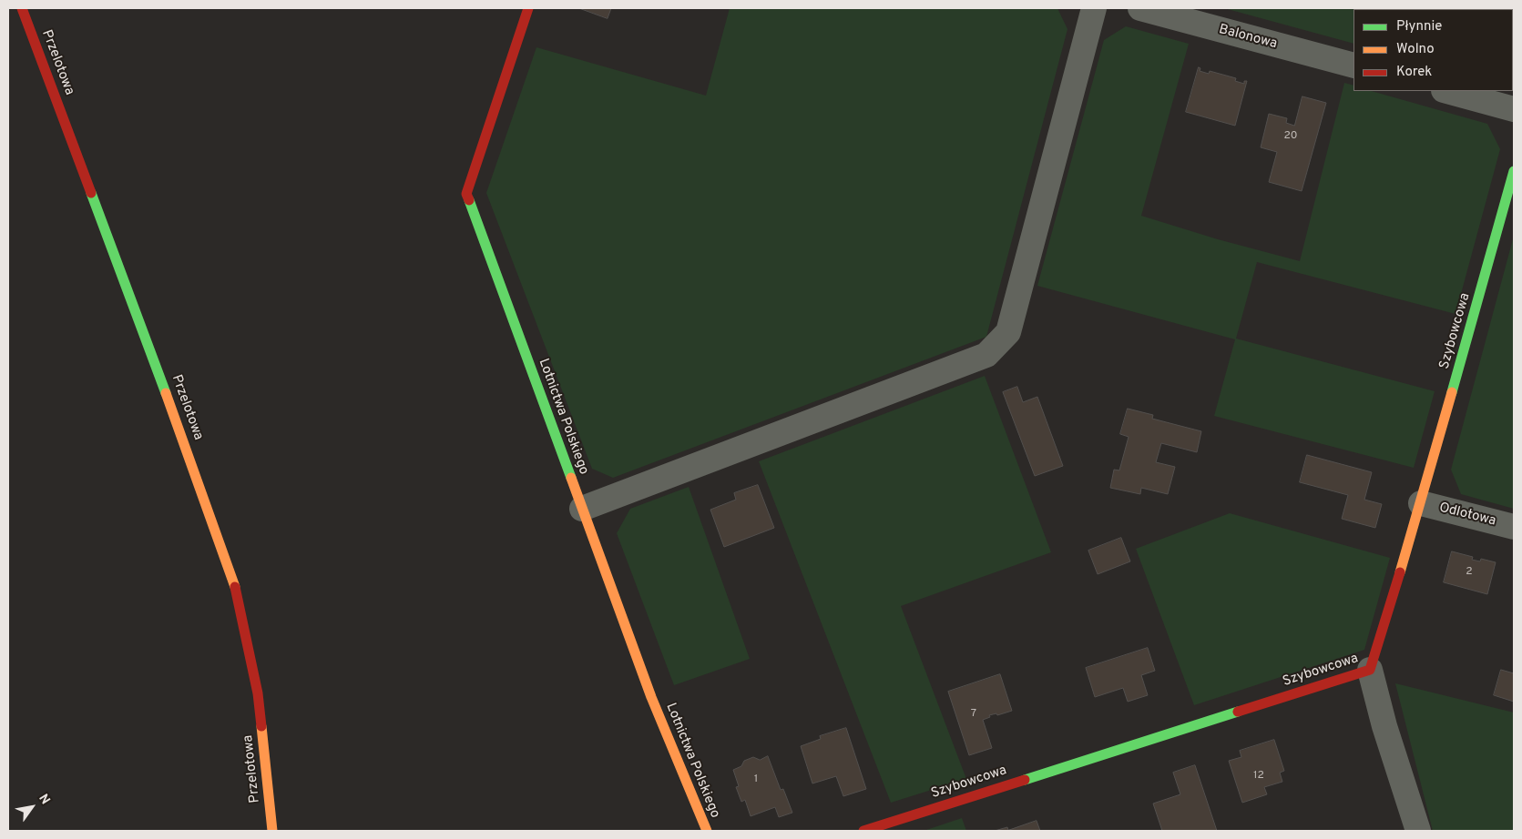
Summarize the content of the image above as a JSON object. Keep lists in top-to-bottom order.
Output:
{
  "streets": {
    "street": [
      "Balonowa",
      "Przelotowa",
      "Szybowcowa",
      "Lotnictwa Polskiego",
      "Odlotowa"
    ]
  },
  "crossings": [
    ["Szybowcowa", "Odlotowa"]
  ],
  "house_numbers": [
    "20",
    "2",
    "7",
    "12",
    "1"
  ],
  "legend": ["Płynnie", "Wolno", "Korek"],
  "north": "top right"
}
